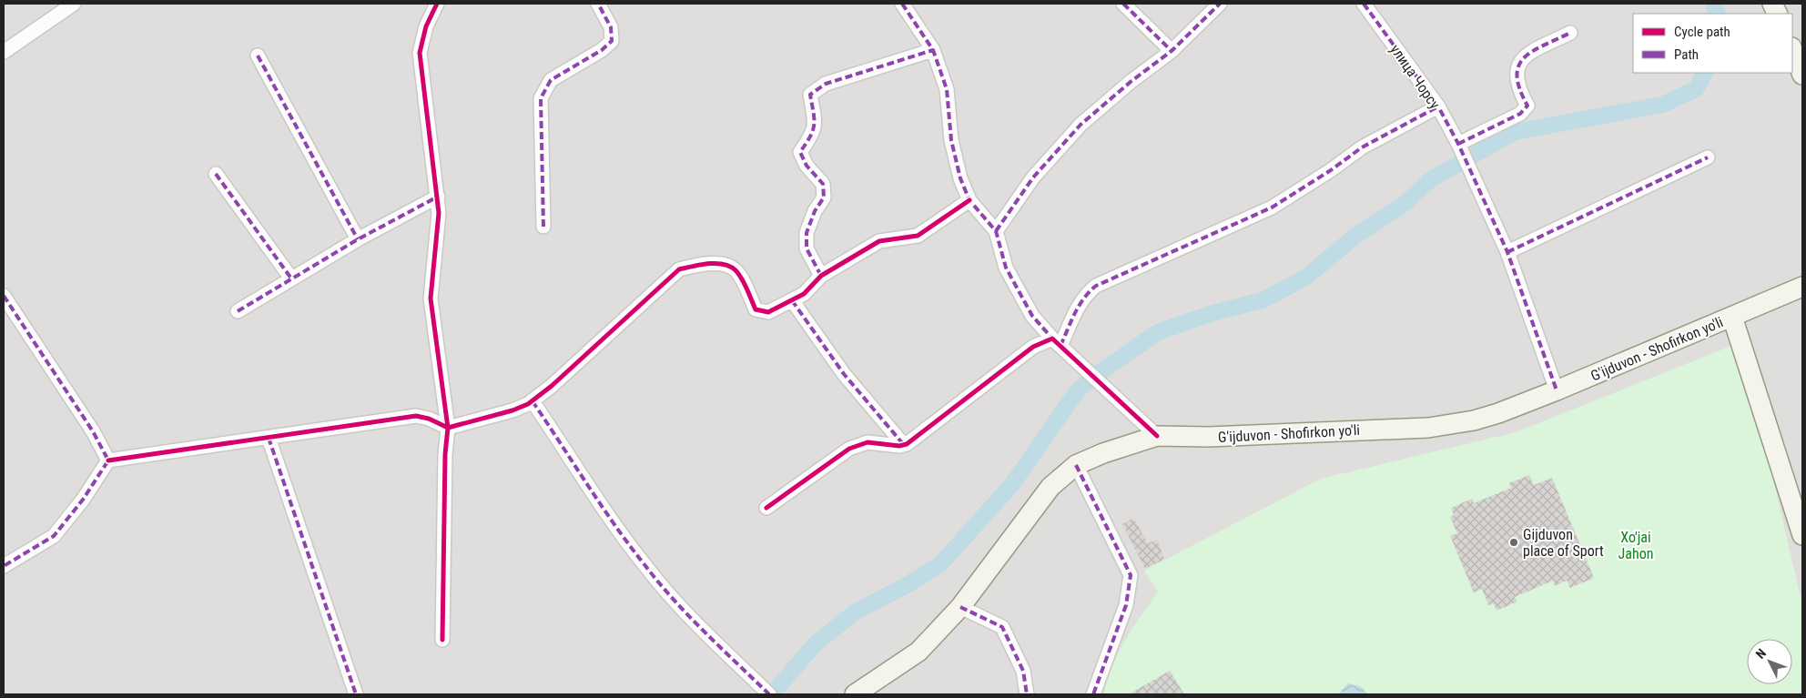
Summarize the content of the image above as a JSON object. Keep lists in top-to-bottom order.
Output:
{
  "streets": {
    "main road": ["G'ijduvon - Shofirkon yo'li"],
    "street": ["улица Чорсу"]
  },
  "crossings": [
    ["улица Чорсу", "G'ijduvon - Shofirkon yo'li"]
  ],
  "parks": ["Xo'jai Jahon"],
  "places": ["Gijduvon place of Sport"],
  "legend": ["Cycle path", "Path"],
  "north": "top left"
}
